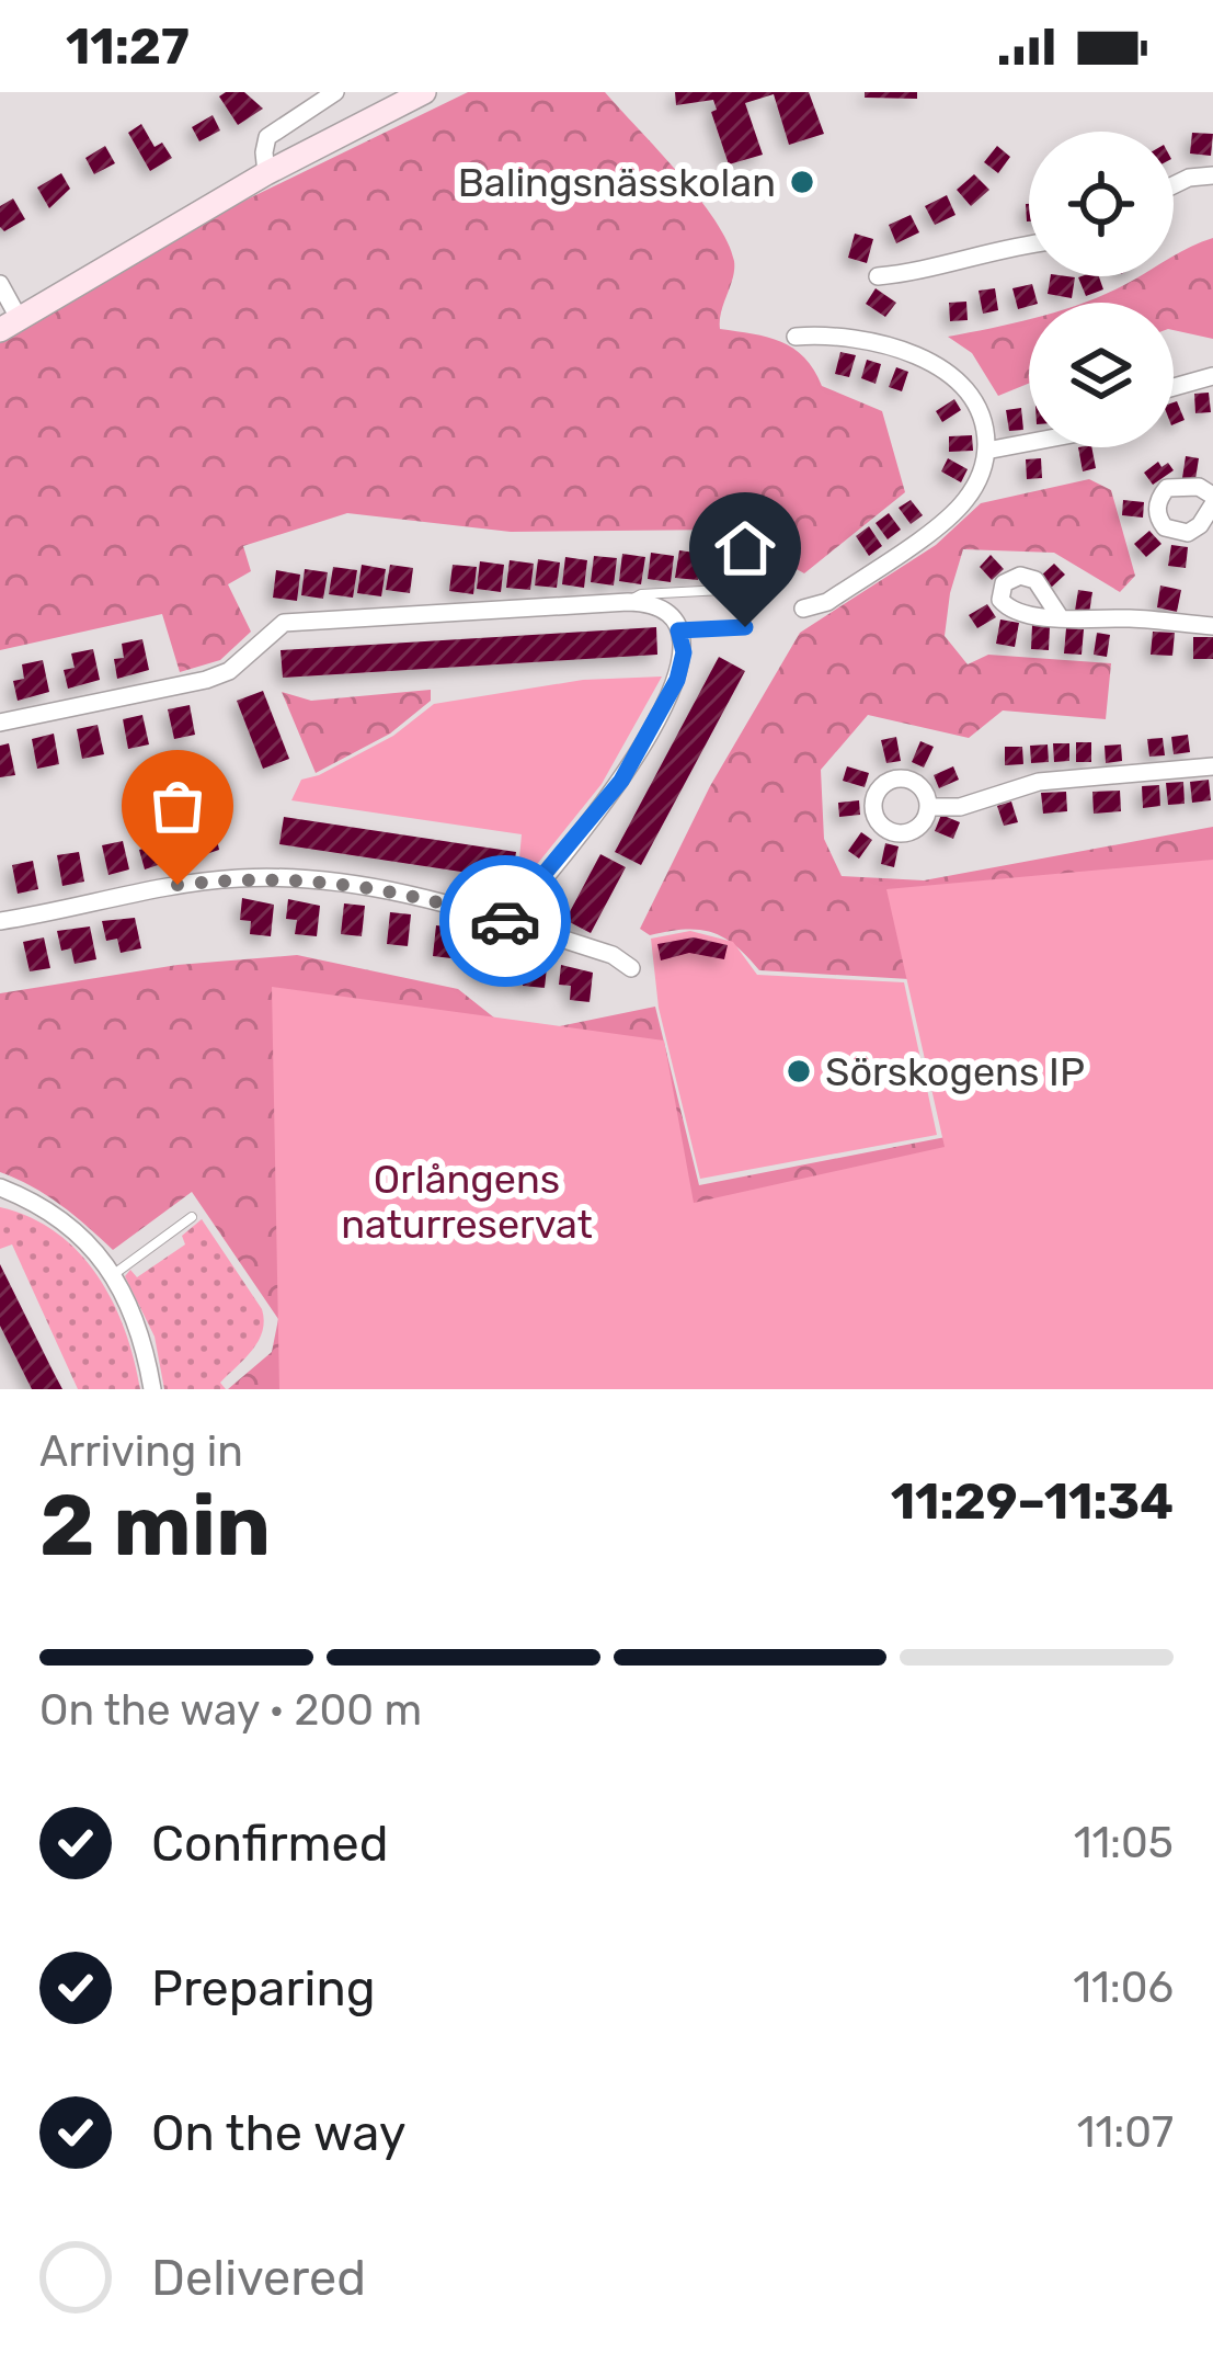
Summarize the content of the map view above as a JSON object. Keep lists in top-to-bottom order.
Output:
{
  "parks": ["Orlångens naturreservat"],
  "places": ["Balingsnässkolan", "Sörskogens IP"],
  "page": {
    "status": "11:27",
    "heading": ["2 min", "Arriving in", "11:29–11:34"],
    "bar": "On the way · 200 m",
    "list": [
      ["Confirmed", "11:05"],
      ["Preparing", "11:06"],
      ["On the way", "11:07"],
      "Delivered"
    ]
  }
}
